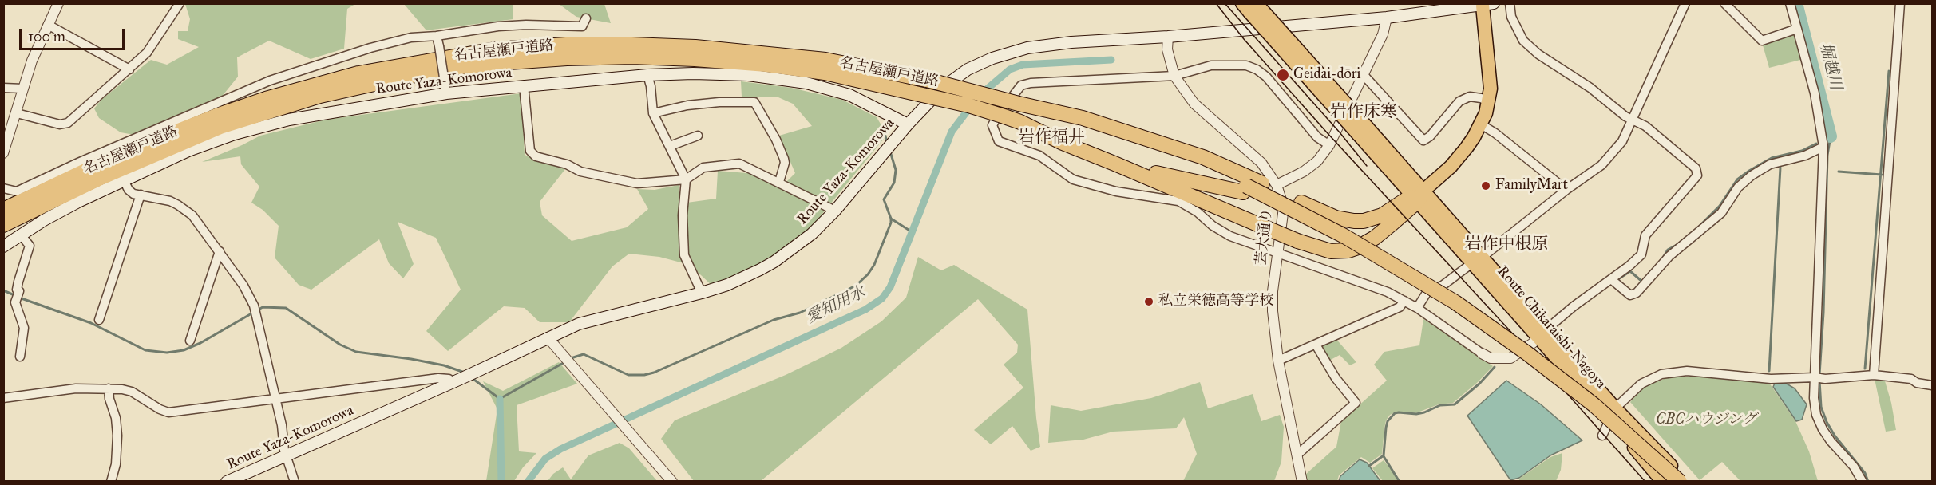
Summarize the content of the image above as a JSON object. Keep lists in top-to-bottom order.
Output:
{
  "streets": {
    "highway": ["名古屋瀬戸道路"],
    "main road": ["Route Yaza-Komorowa", "Route Chikaraishi-Nagoya"],
    "street": ["芸大通り"]
  },
  "districts": ["岩作床寒", "岩作福井", "岩作中根原"],
  "water": ["堀越川", "愛知用水"],
  "parks": ["CBCハウジング"],
  "places": ["Geidai-dōri", "FamilyMart", "私立栄徳高等学校"],
  "scale_bar": "100 m"
}
